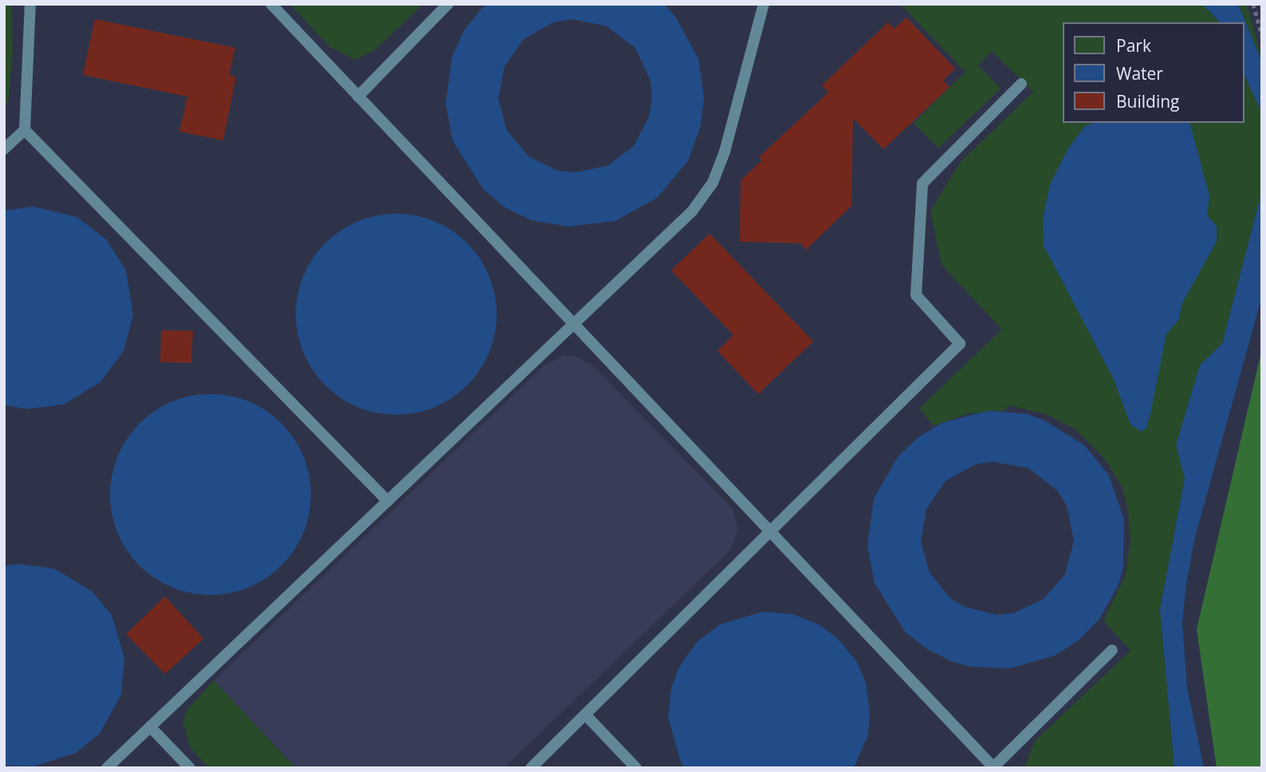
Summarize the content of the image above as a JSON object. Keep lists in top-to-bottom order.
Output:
{
  "legend": ["Park", "Water", "Building"]
}
